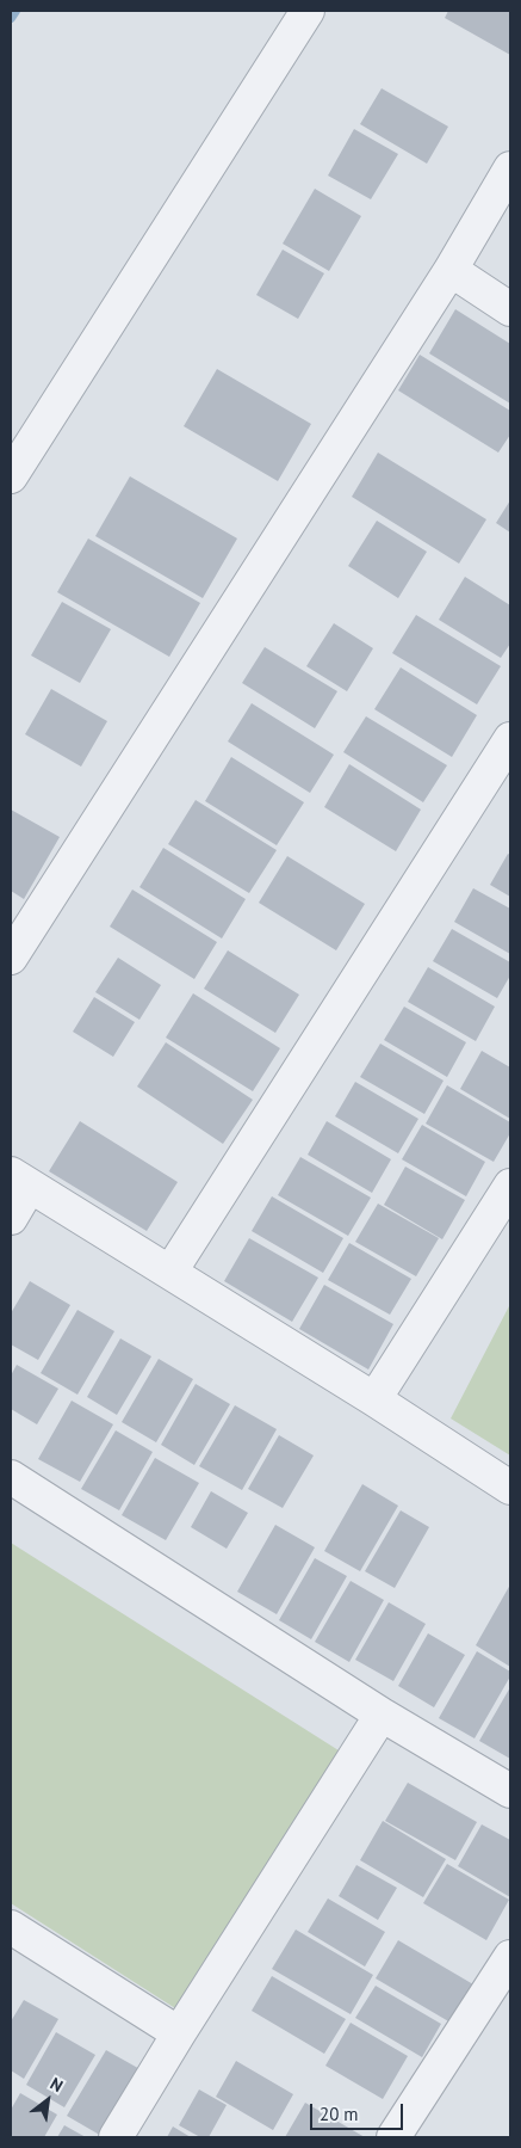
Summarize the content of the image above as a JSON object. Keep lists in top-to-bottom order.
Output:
{
  "scale_bar": "20 m",
  "north": "top right"
}
